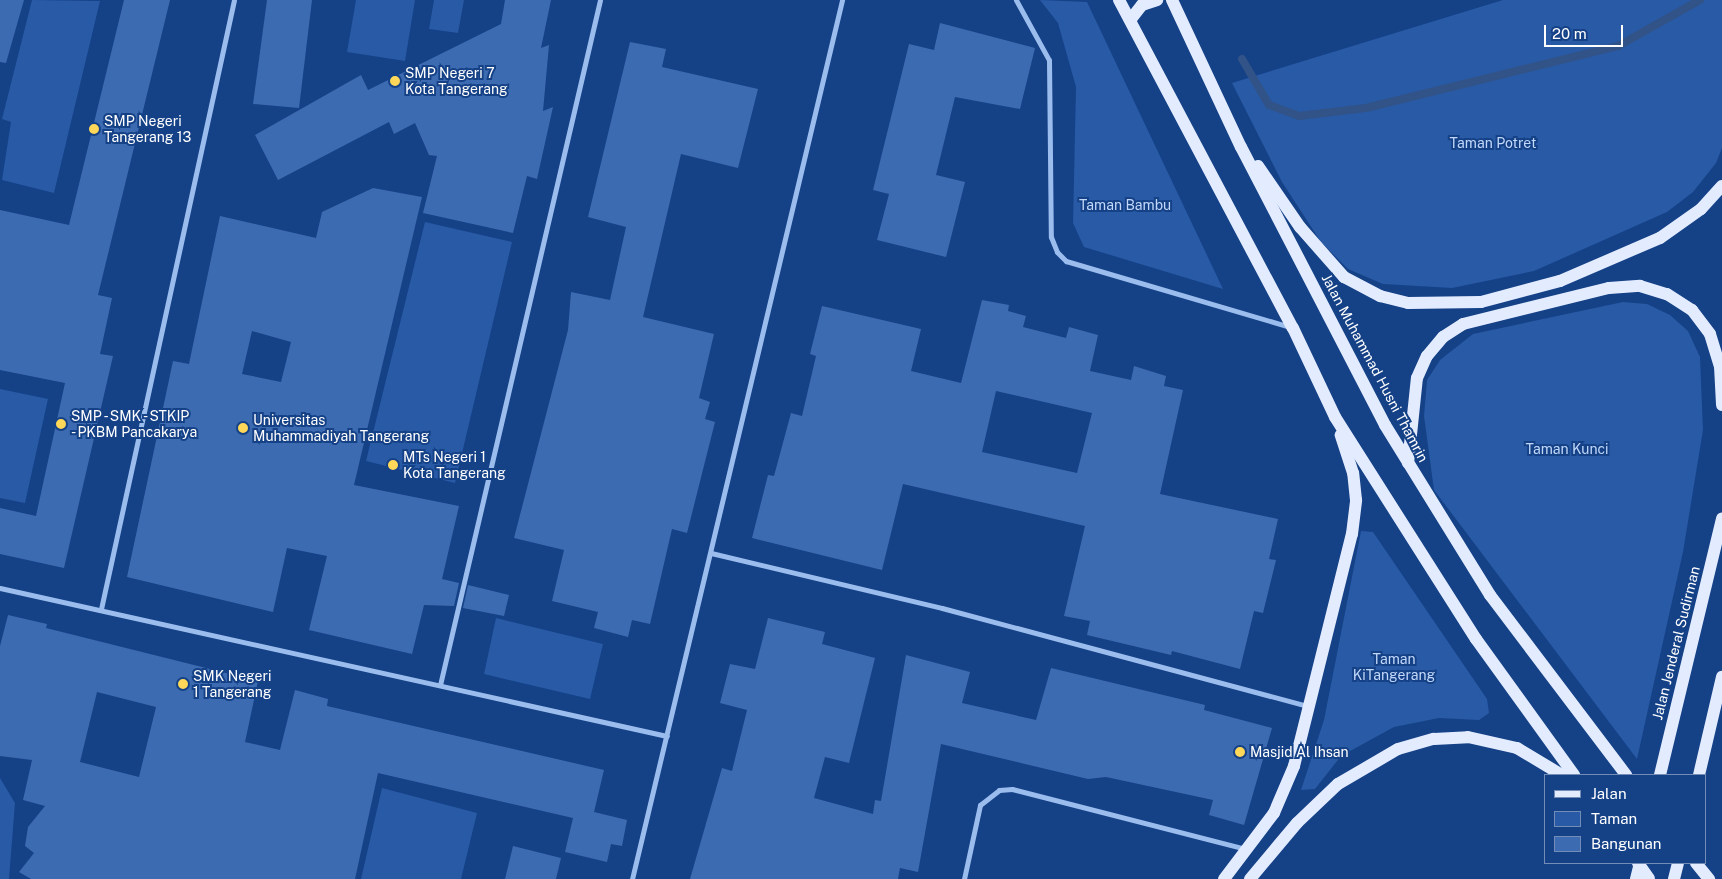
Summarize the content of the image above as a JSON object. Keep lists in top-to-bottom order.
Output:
{
  "streets": {
    "main road": ["Jalan Muhammad Husni Thamrin", "Jalan Jenderal Sudirman"]
  },
  "parks": [
    "Taman Potret",
    "Taman Bambu",
    "Taman Kunci",
    "Taman KiTangerang"
  ],
  "places": [
    "SMP Negeri 7 Kota Tangerang",
    "SMP Negeri Tangerang 13",
    "SMP - SMK - STKIP - PKBM Pancakarya",
    "Universitas Muhammadiyah Tangerang",
    "MTs Negeri 1 Kota Tangerang",
    "SMK Negeri 1 Tangerang",
    "Masjid Al Ihsan"
  ],
  "legend": ["Jalan", "Taman", "Bangunan"],
  "scale_bar": "20 m"
}
